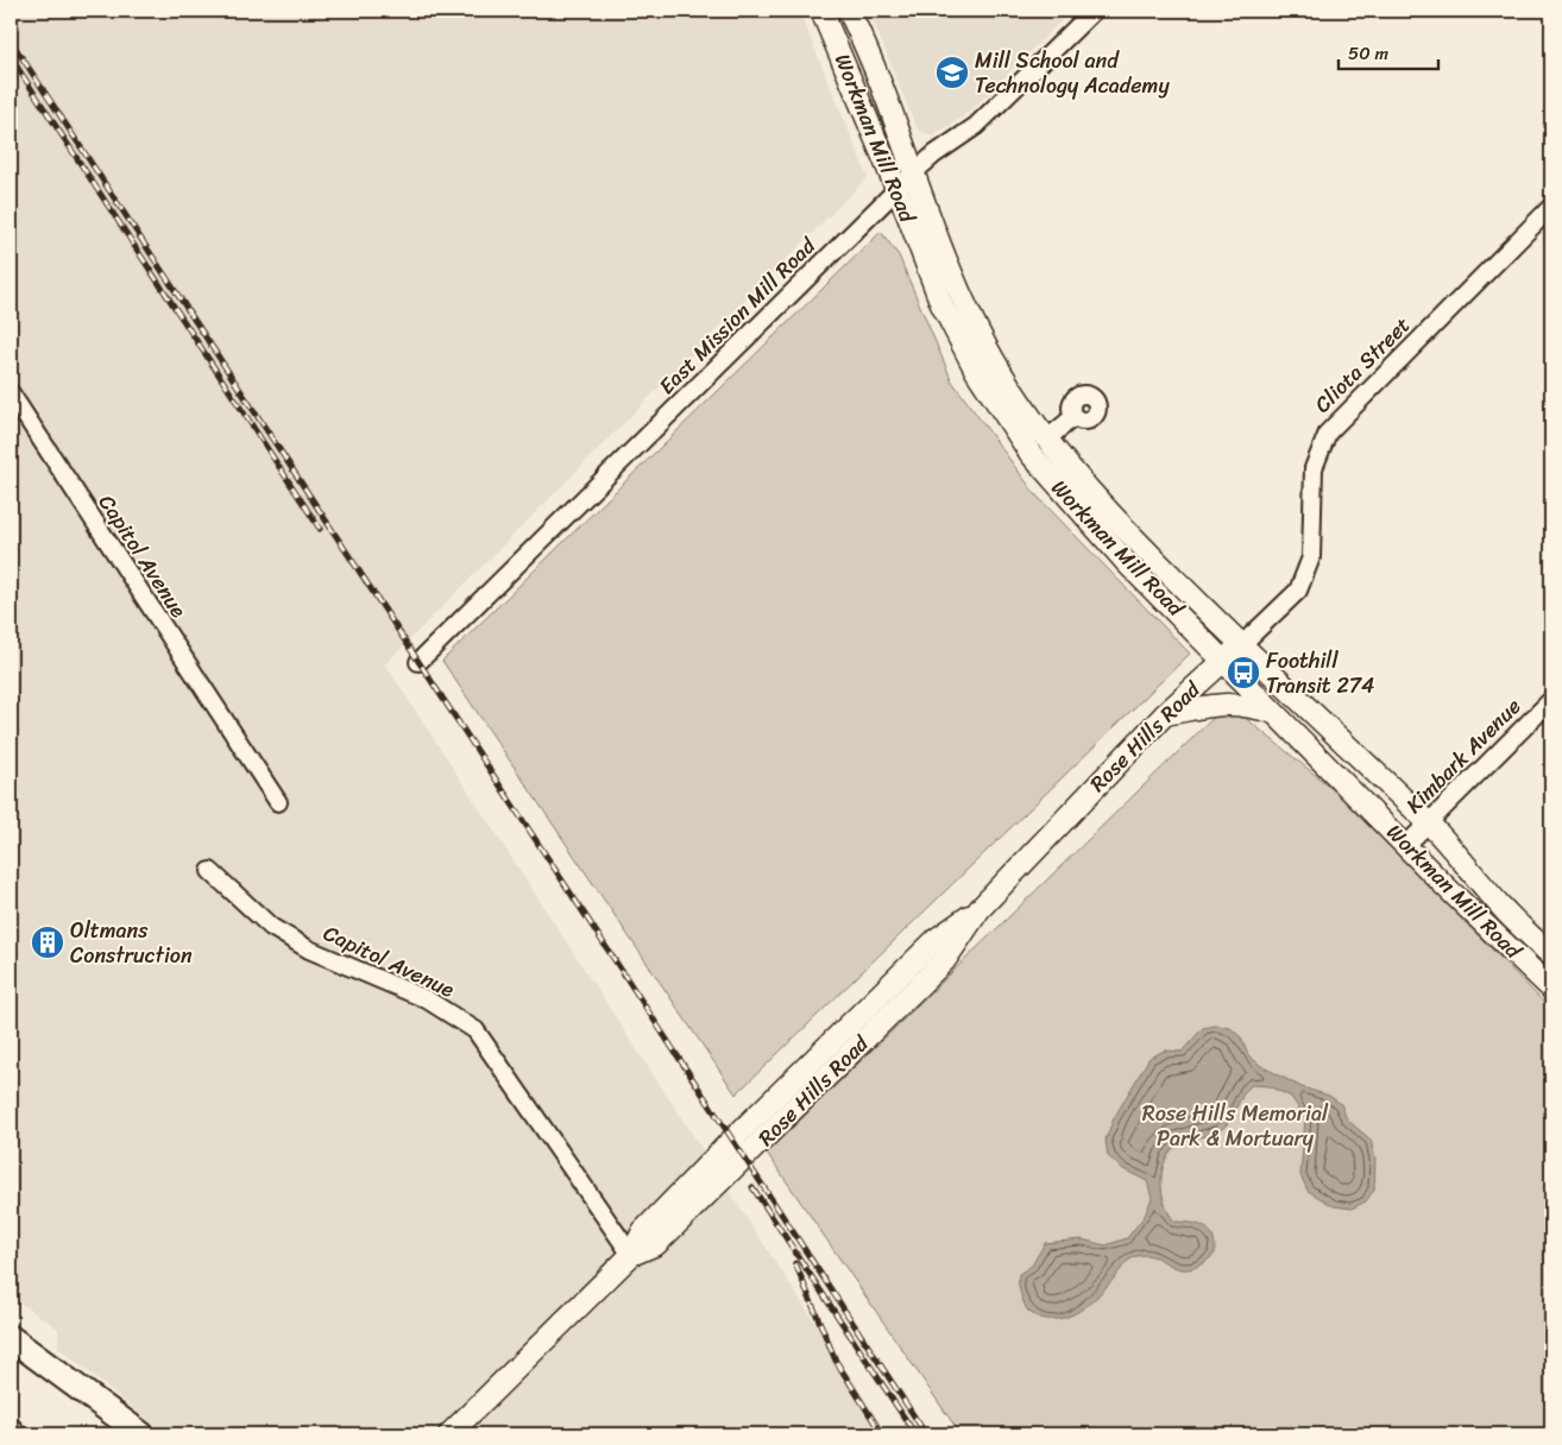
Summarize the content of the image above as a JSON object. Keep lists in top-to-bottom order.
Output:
{
  "streets": {
    "main road": ["Workman Mill Road", "Rose Hills Road"],
    "street": [
      "East Mission Mill Road",
      "Cliota Street",
      "Capitol Avenue",
      "Kimbark Avenue"
    ]
  },
  "crossings": [
    ["Workman Mill Road", "East Mission Mill Road"],
    ["Workman Mill Road", "Cliota Street"],
    ["Workman Mill Road", "Rose Hills Road"],
    ["Workman Mill Road", "Kimbark Avenue"],
    ["Cliota Street", "Rose Hills Road"],
    ["Capitol Avenue", "Rose Hills Road"]
  ],
  "parks": ["Rose Hills Memorial Park & Mortuary"],
  "places": {
    "school or university": ["Mill School and Technology Academy"],
    "bus stop": ["Foothill Transit 274"],
    "building": ["Oltmans Construction"]
  },
  "scale_bar": "50 m"
}
